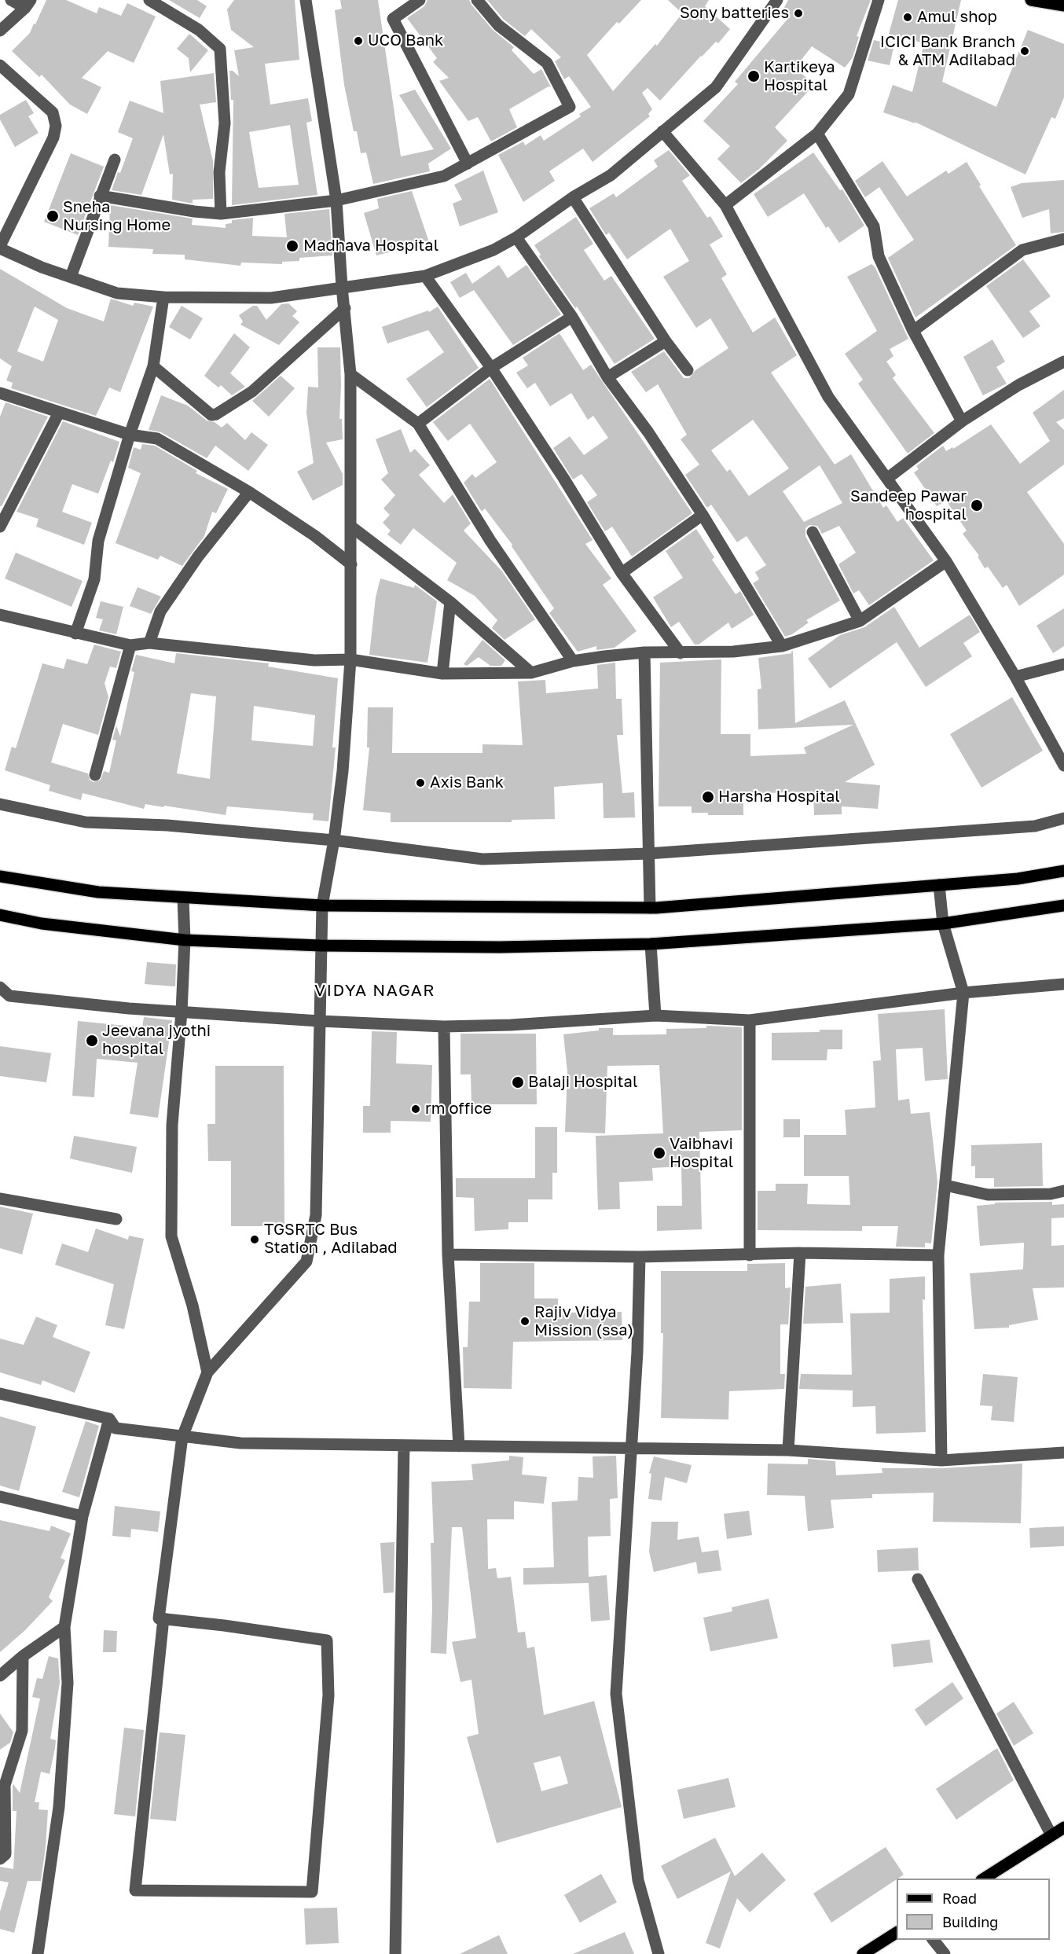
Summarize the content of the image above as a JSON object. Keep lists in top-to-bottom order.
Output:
{
  "districts": ["VIDYA NAGAR"],
  "places": [
    "Sony batteries",
    "Amul shop",
    "UCO Bank",
    "ICICI Bank Branch & ATM Adilabad",
    "Kartikeya Hospital",
    "Sneha Nursing Home",
    "Madhava Hospital",
    "Sandeep Pawar hospital",
    "Axis Bank",
    "Harsha Hospital",
    "Jeevana jyothi hospital",
    "Balaji Hospital",
    "rm office",
    "Vaibhavi Hospital",
    "TGSRTC Bus Station , Adilabad",
    "Rajiv Vidya Mission (ssa)"
  ],
  "legend": ["Road", "Building"]
}
